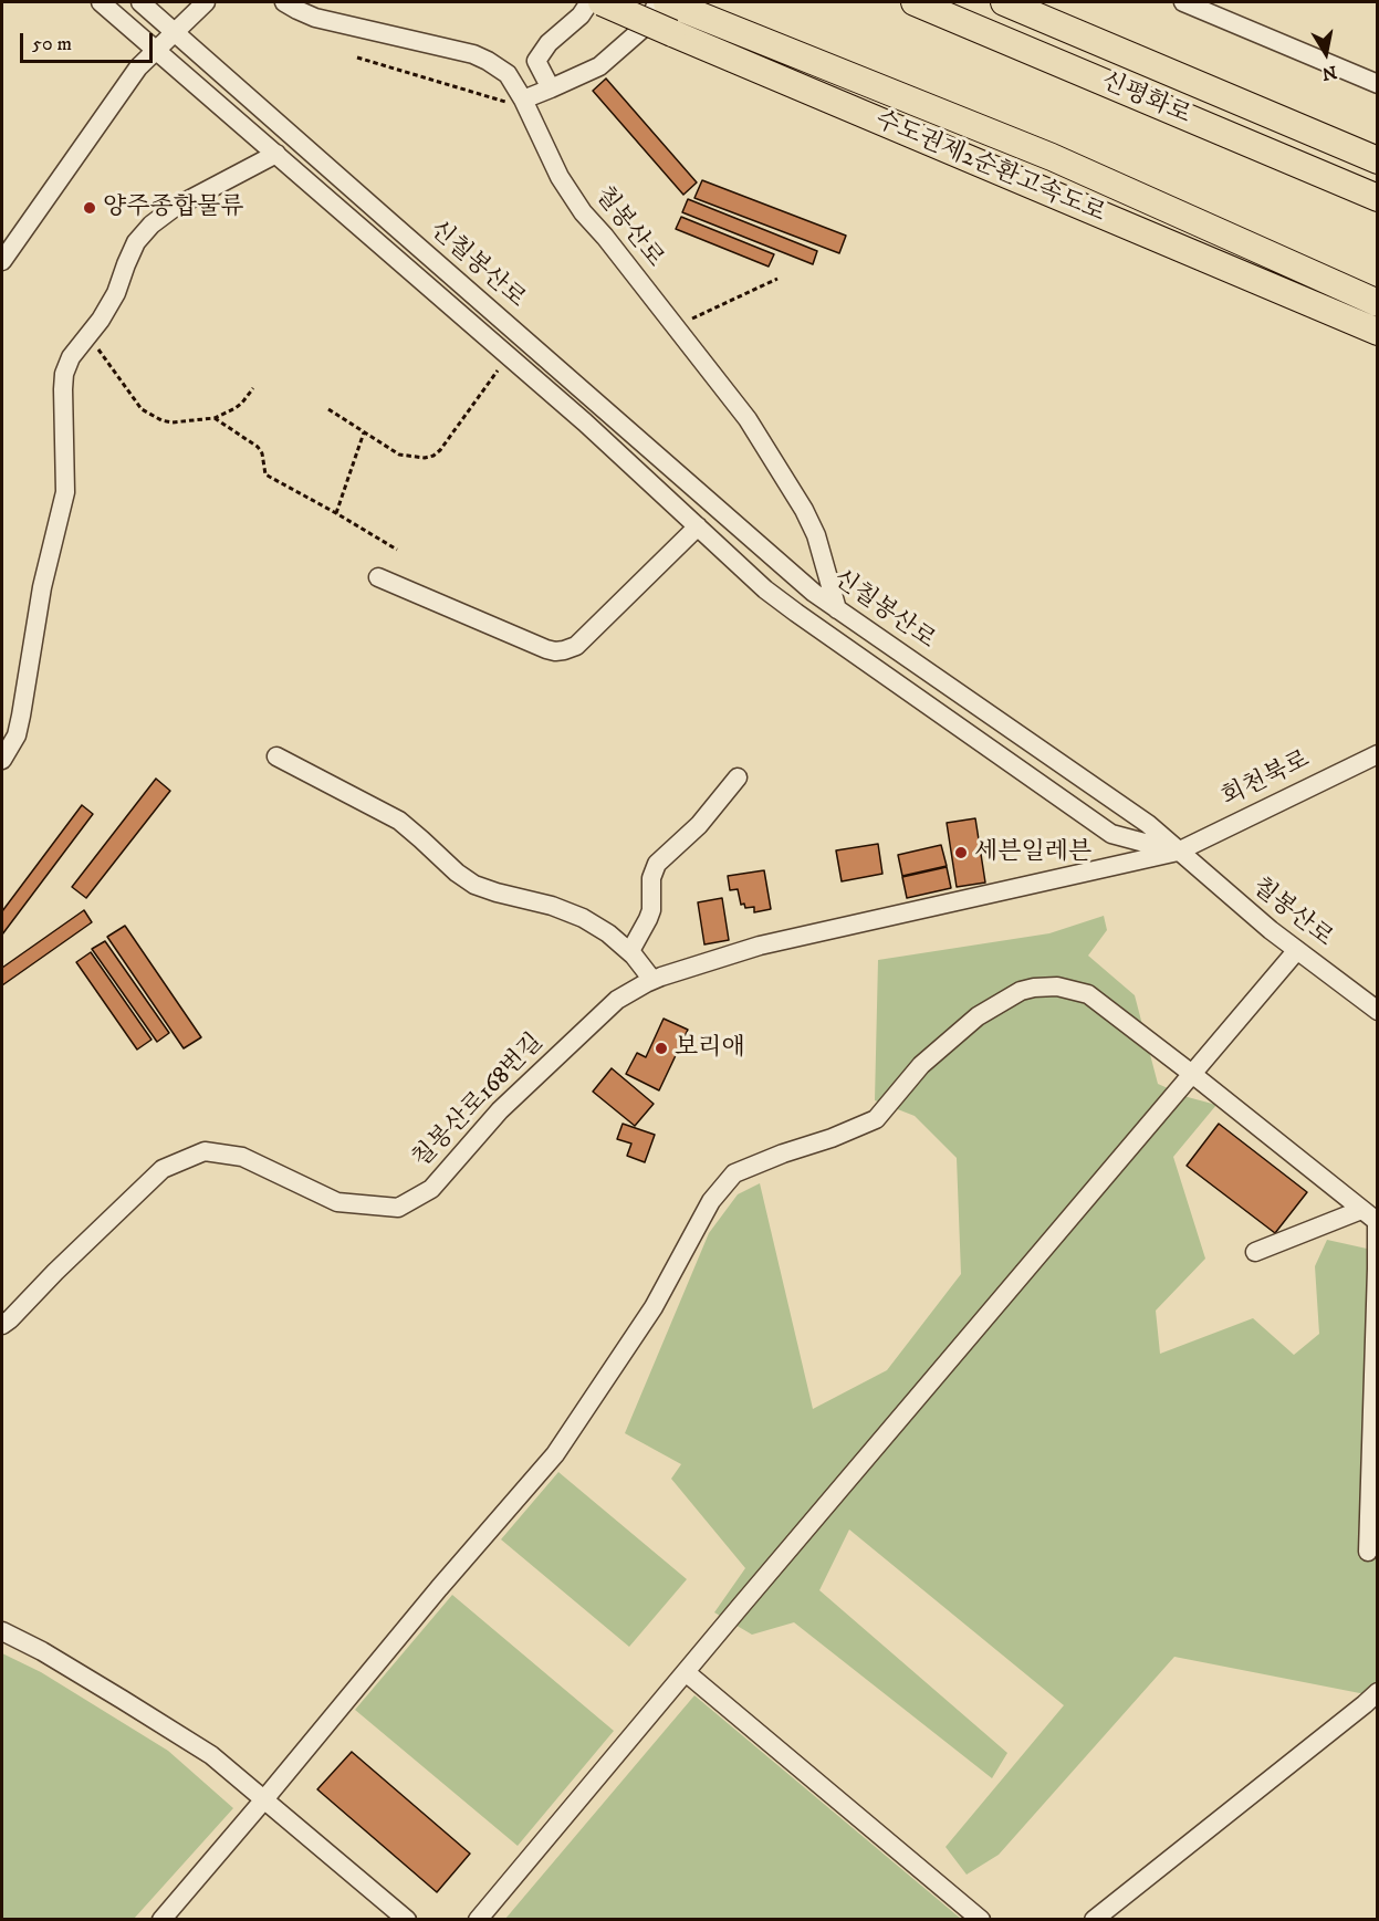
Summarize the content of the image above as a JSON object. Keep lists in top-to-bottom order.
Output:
{
  "streets": {
    "highway": ["신평화로", "수도권제2순환고속도로"],
    "street": [
      "칠봉산로",
      "신칠봉산로",
      "회천북로",
      "칠봉산로168번길"
    ]
  },
  "crossings": [
    ["칠봉산로", "신칠봉산로"],
    ["칠봉산로", "회천북로"],
    ["칠봉산로", "칠봉산로168번길"],
    ["신칠봉산로", "회천북로"],
    ["신칠봉산로", "칠봉산로168번길"],
    ["회천북로", "칠봉산로168번길"]
  ],
  "places": ["양주종합물류", "세븐일레븐", "보리애"],
  "scale_bar": "50 m",
  "north": "bottom"
}
